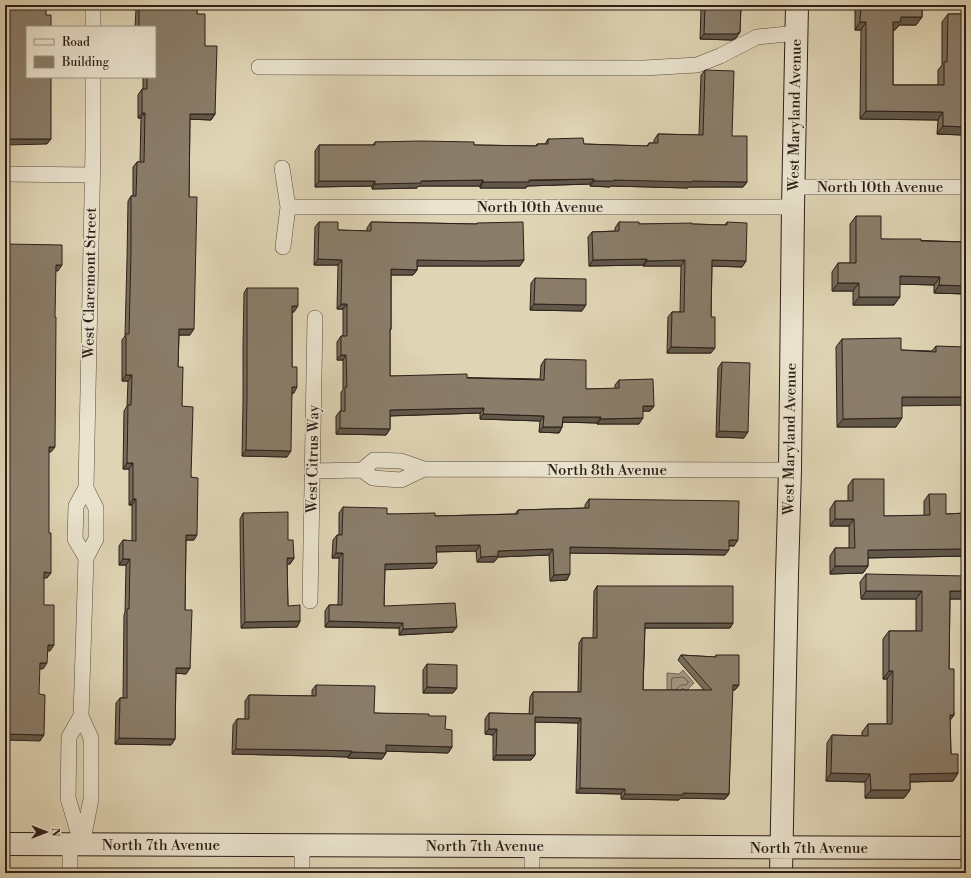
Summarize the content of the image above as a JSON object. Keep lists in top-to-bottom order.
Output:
{
  "streets": {
    "main road": ["West Maryland Avenue", "North 7th Avenue"],
    "street": [
      "North 10th Avenue",
      "West Claremont Street",
      "West Citrus Way",
      "North 8th Avenue"
    ]
  },
  "crossings": [
    ["West Maryland Avenue", "North 10th Avenue"],
    ["West Maryland Avenue", "North 8th Avenue"],
    ["West Maryland Avenue", "North 7th Avenue"],
    ["West Claremont Street", "North 7th Avenue"],
    ["West Citrus Way", "North 8th Avenue"]
  ],
  "legend": ["Road", "Building"],
  "north": "right"
}
